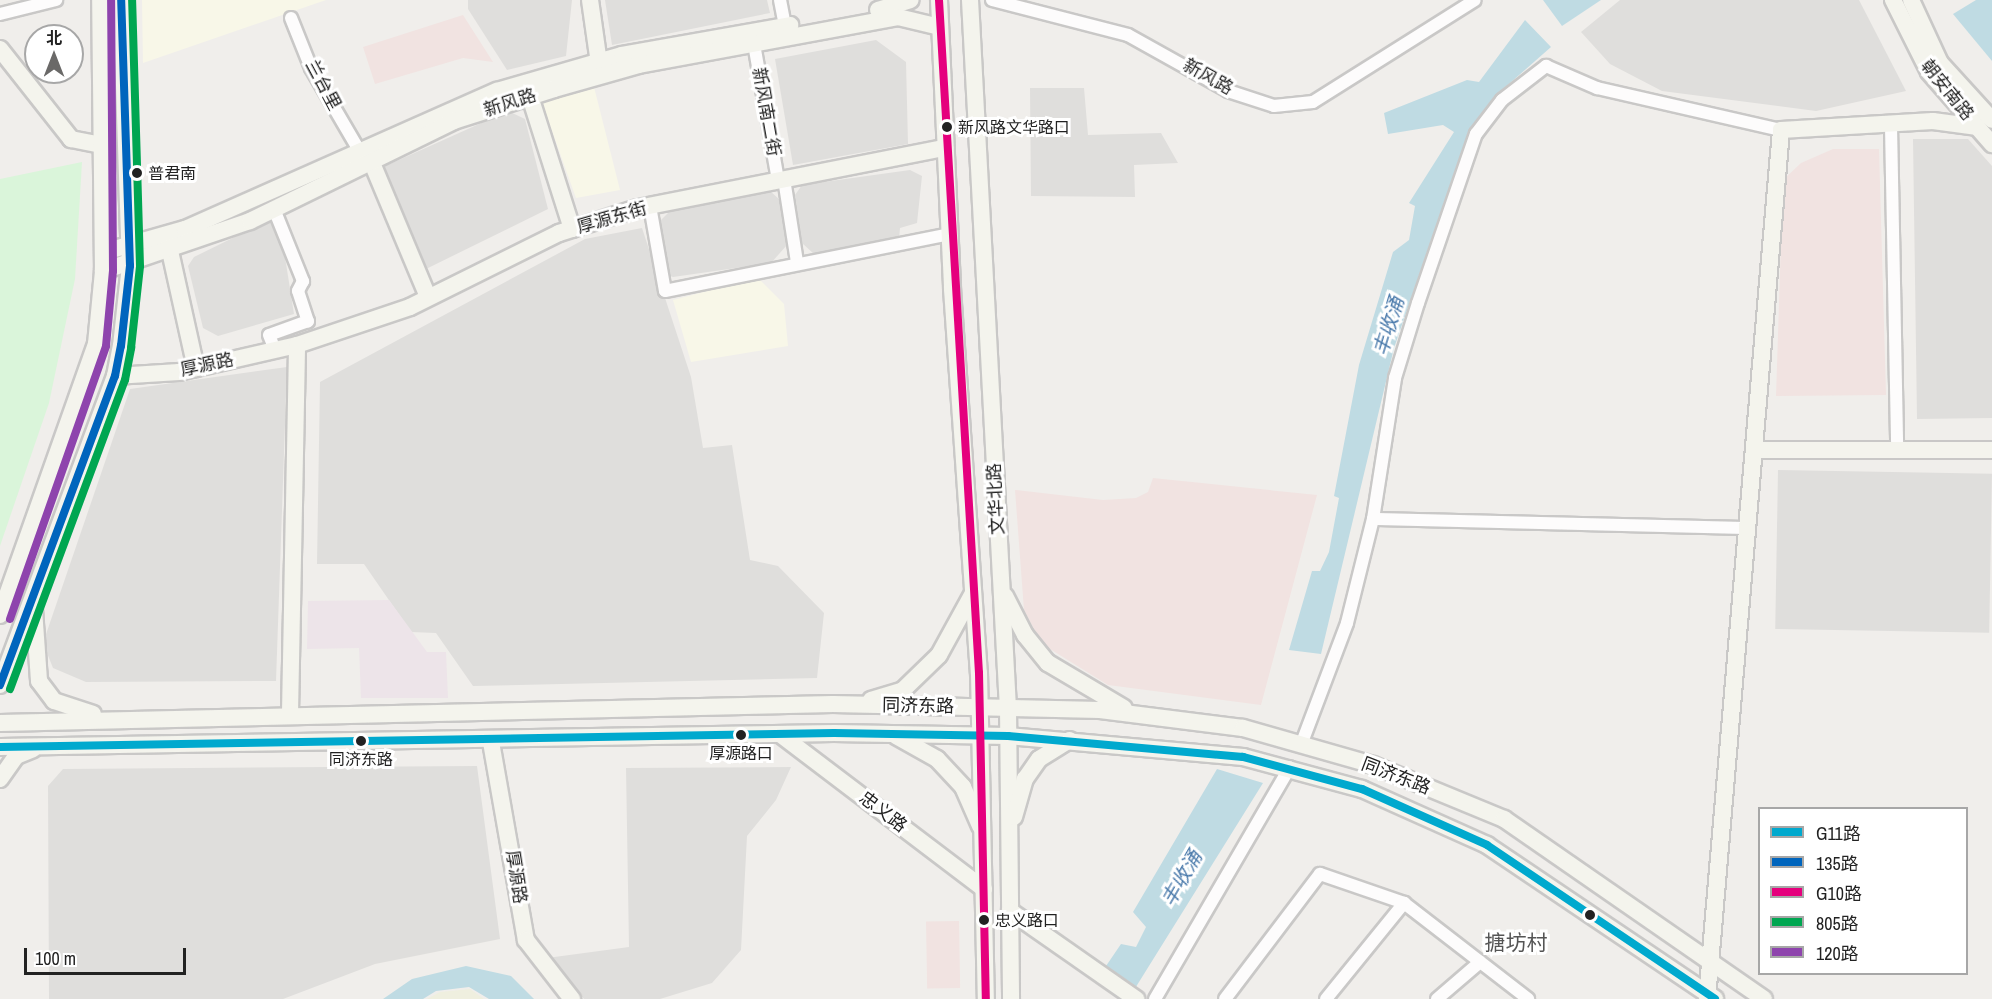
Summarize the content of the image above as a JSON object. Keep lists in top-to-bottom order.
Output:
{
  "streets": {
    "main road": [
      "新风路",
      "朝安南路",
      "厚源东街",
      "厚源路",
      "文华北路",
      "同济东路",
      "忠义路"
    ],
    "street": ["兰台里", "新风南二街"]
  },
  "crossings": [
    ["新风路", "兰台里"],
    ["新风路", "新风南二街"],
    ["新风路", "文华北路"],
    ["新风南二街", "厚源东街"],
    ["厚源东街", "厚源路"],
    ["厚源东街", "文华北路"],
    ["厚源路", "同济东路"],
    ["文华北路", "同济东路"],
    ["文华北路", "忠义路"],
    ["同济东路", "忠义路"]
  ],
  "districts": ["搪坊村"],
  "water": ["丰收涌"],
  "places": [
    "新风路文华路口",
    "普君南",
    "厚源路口",
    "同济东路",
    "忠义路口"
  ],
  "lines": [
    "transit line 135路",
    "transit line G10路",
    "transit line 805路",
    "transit line 120路",
    "transit line G11路"
  ],
  "legend": [
    "G11路",
    "135路",
    "G10路",
    "805路",
    "120路"
  ],
  "scale_bar": "100 m",
  "north": "top"
}
